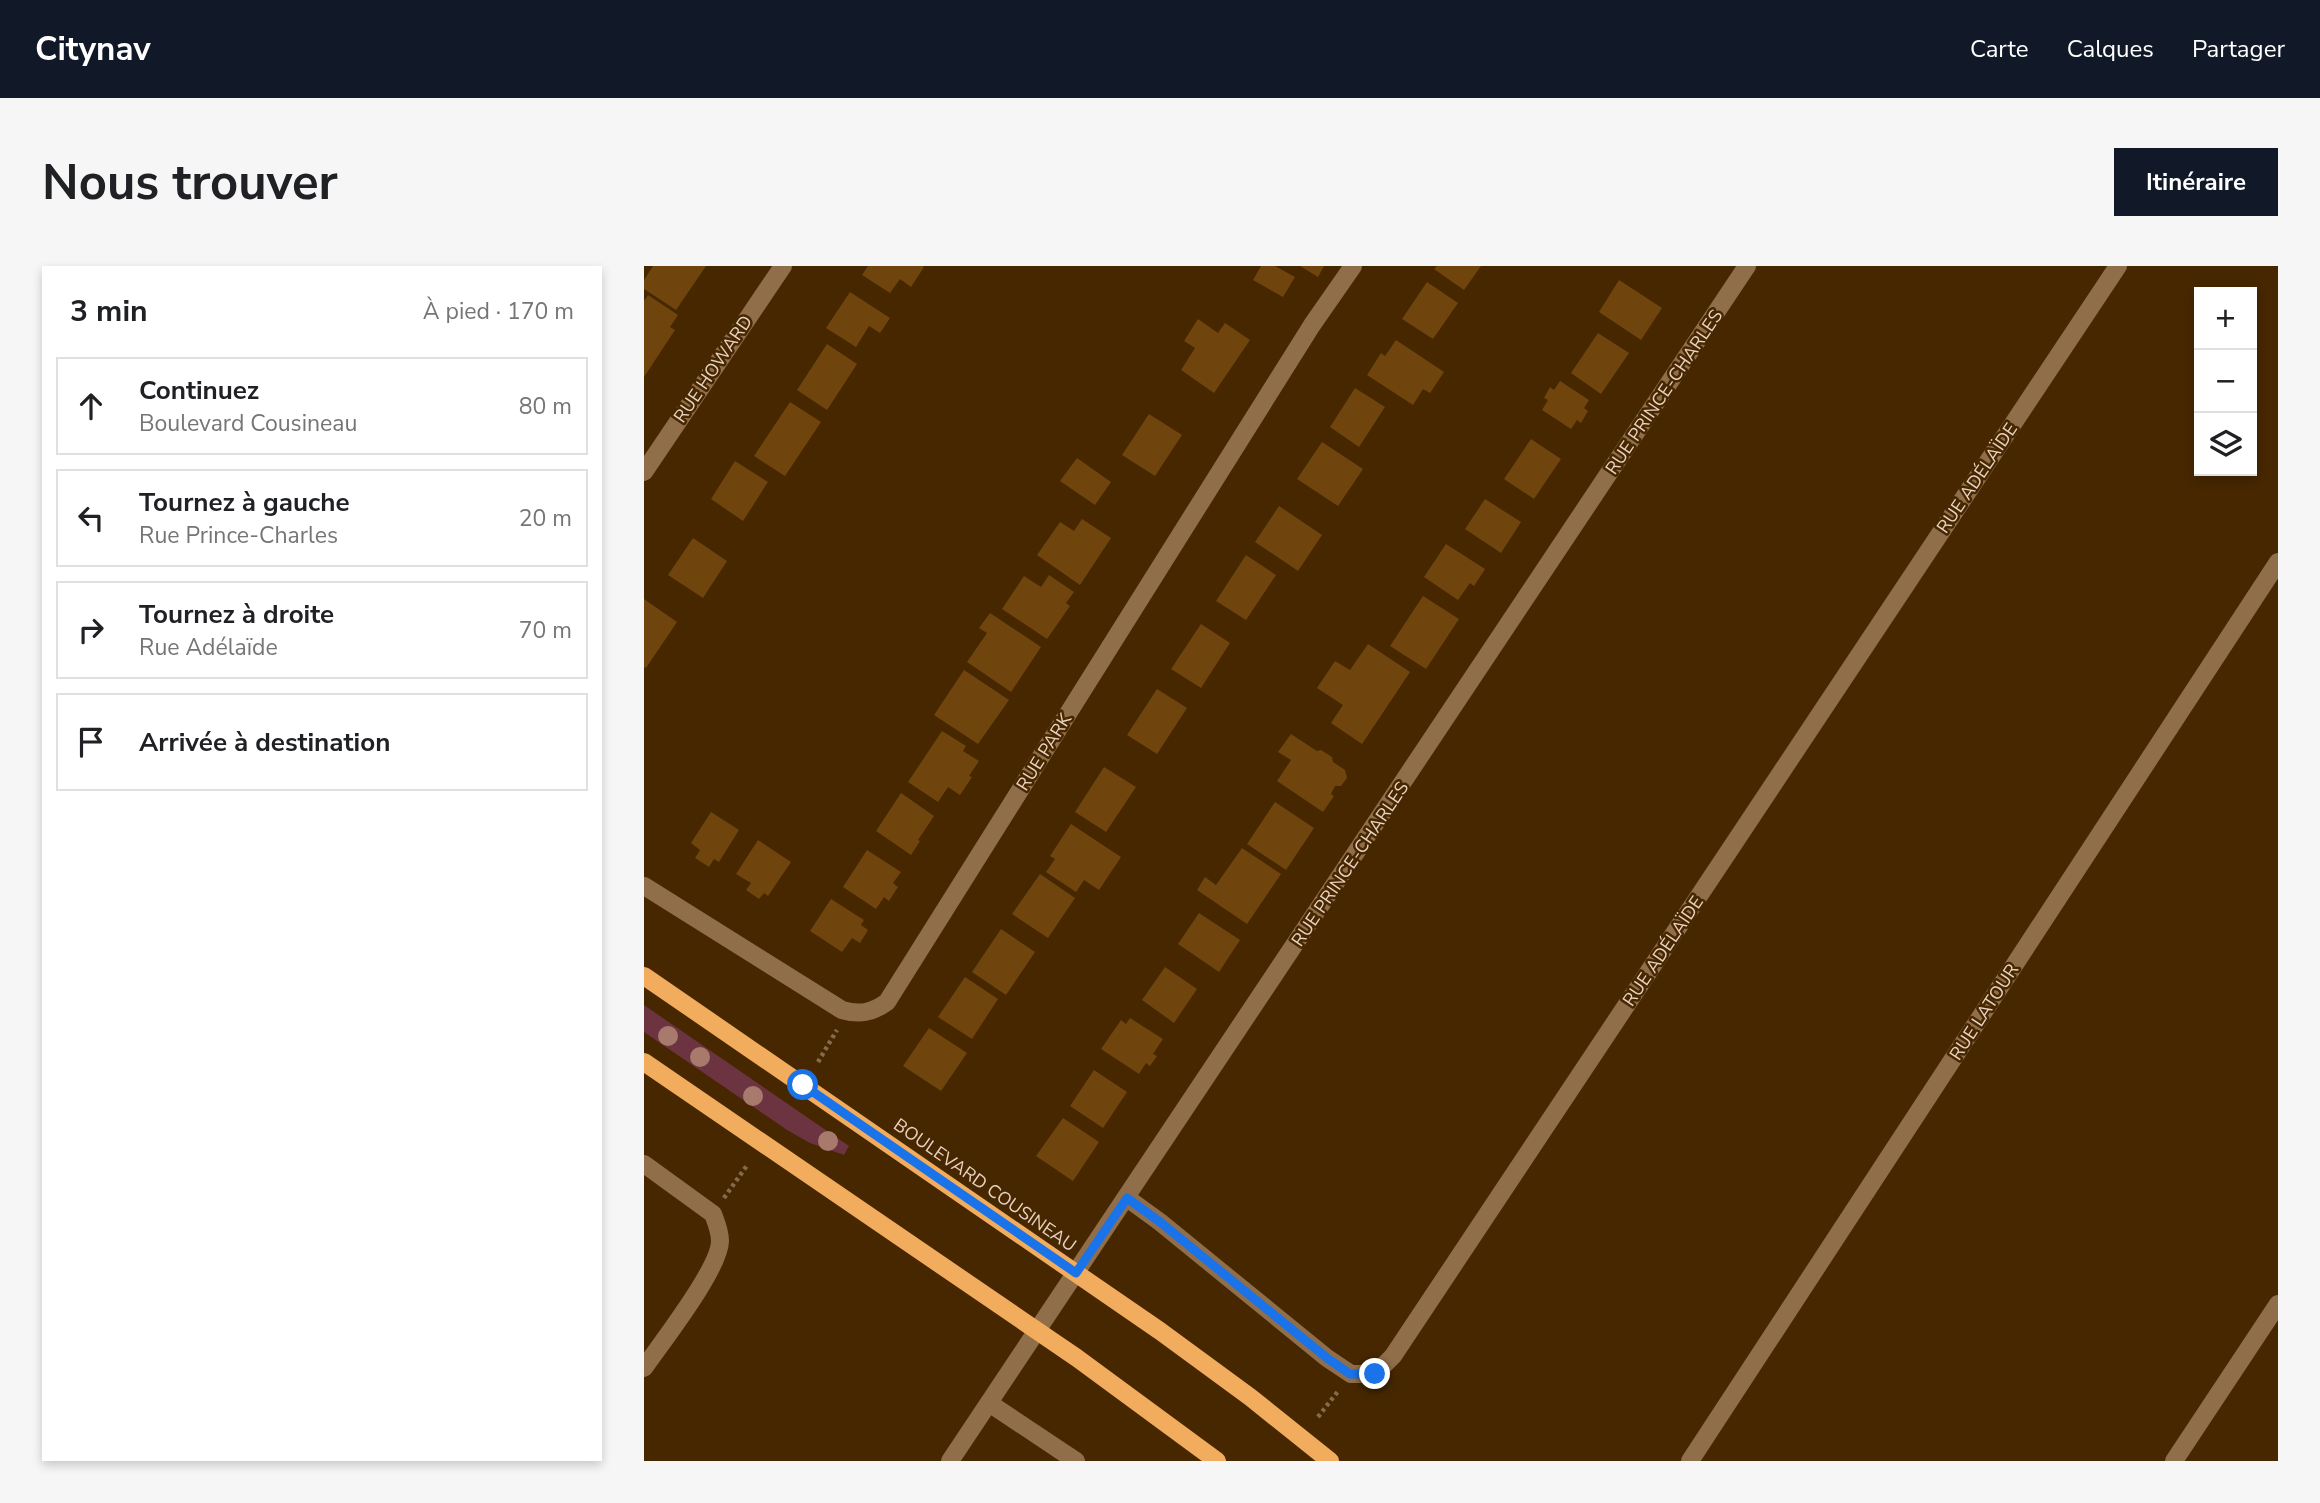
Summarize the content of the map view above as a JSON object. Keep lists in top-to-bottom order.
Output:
{
  "streets": {
    "main road": ["BOULEVARD COUSINEAU"],
    "street": [
      "RUE HOWARD",
      "RUE PRINCE-CHARLES",
      "RUE ADÉLAÏDE",
      "RUE PARK",
      "RUE LATOUR"
    ]
  },
  "crossings": [
    ["RUE PRINCE-CHARLES", "RUE ADÉLAÏDE"],
    ["RUE PRINCE-CHARLES", "BOULEVARD COUSINEAU"]
  ],
  "page": {
    "header": "Citynav",
    "nav": ["Carte", "Calques", "Partager"],
    "buttons": "Itinéraire",
    "title": "Nous trouver",
    "heading": ["3 min", "À pied · 170 m"],
    "map_buttons": ["+", "−"],
    "list": [
      ["Continuez", "Boulevard Cousineau", "80 m"],
      ["Tournez à gauche", "Rue Prince-Charles", "20 m"],
      ["Tournez à droite", "Rue Adélaïde", "70 m"],
      "Arrivée à destination"
    ]
  }
}
